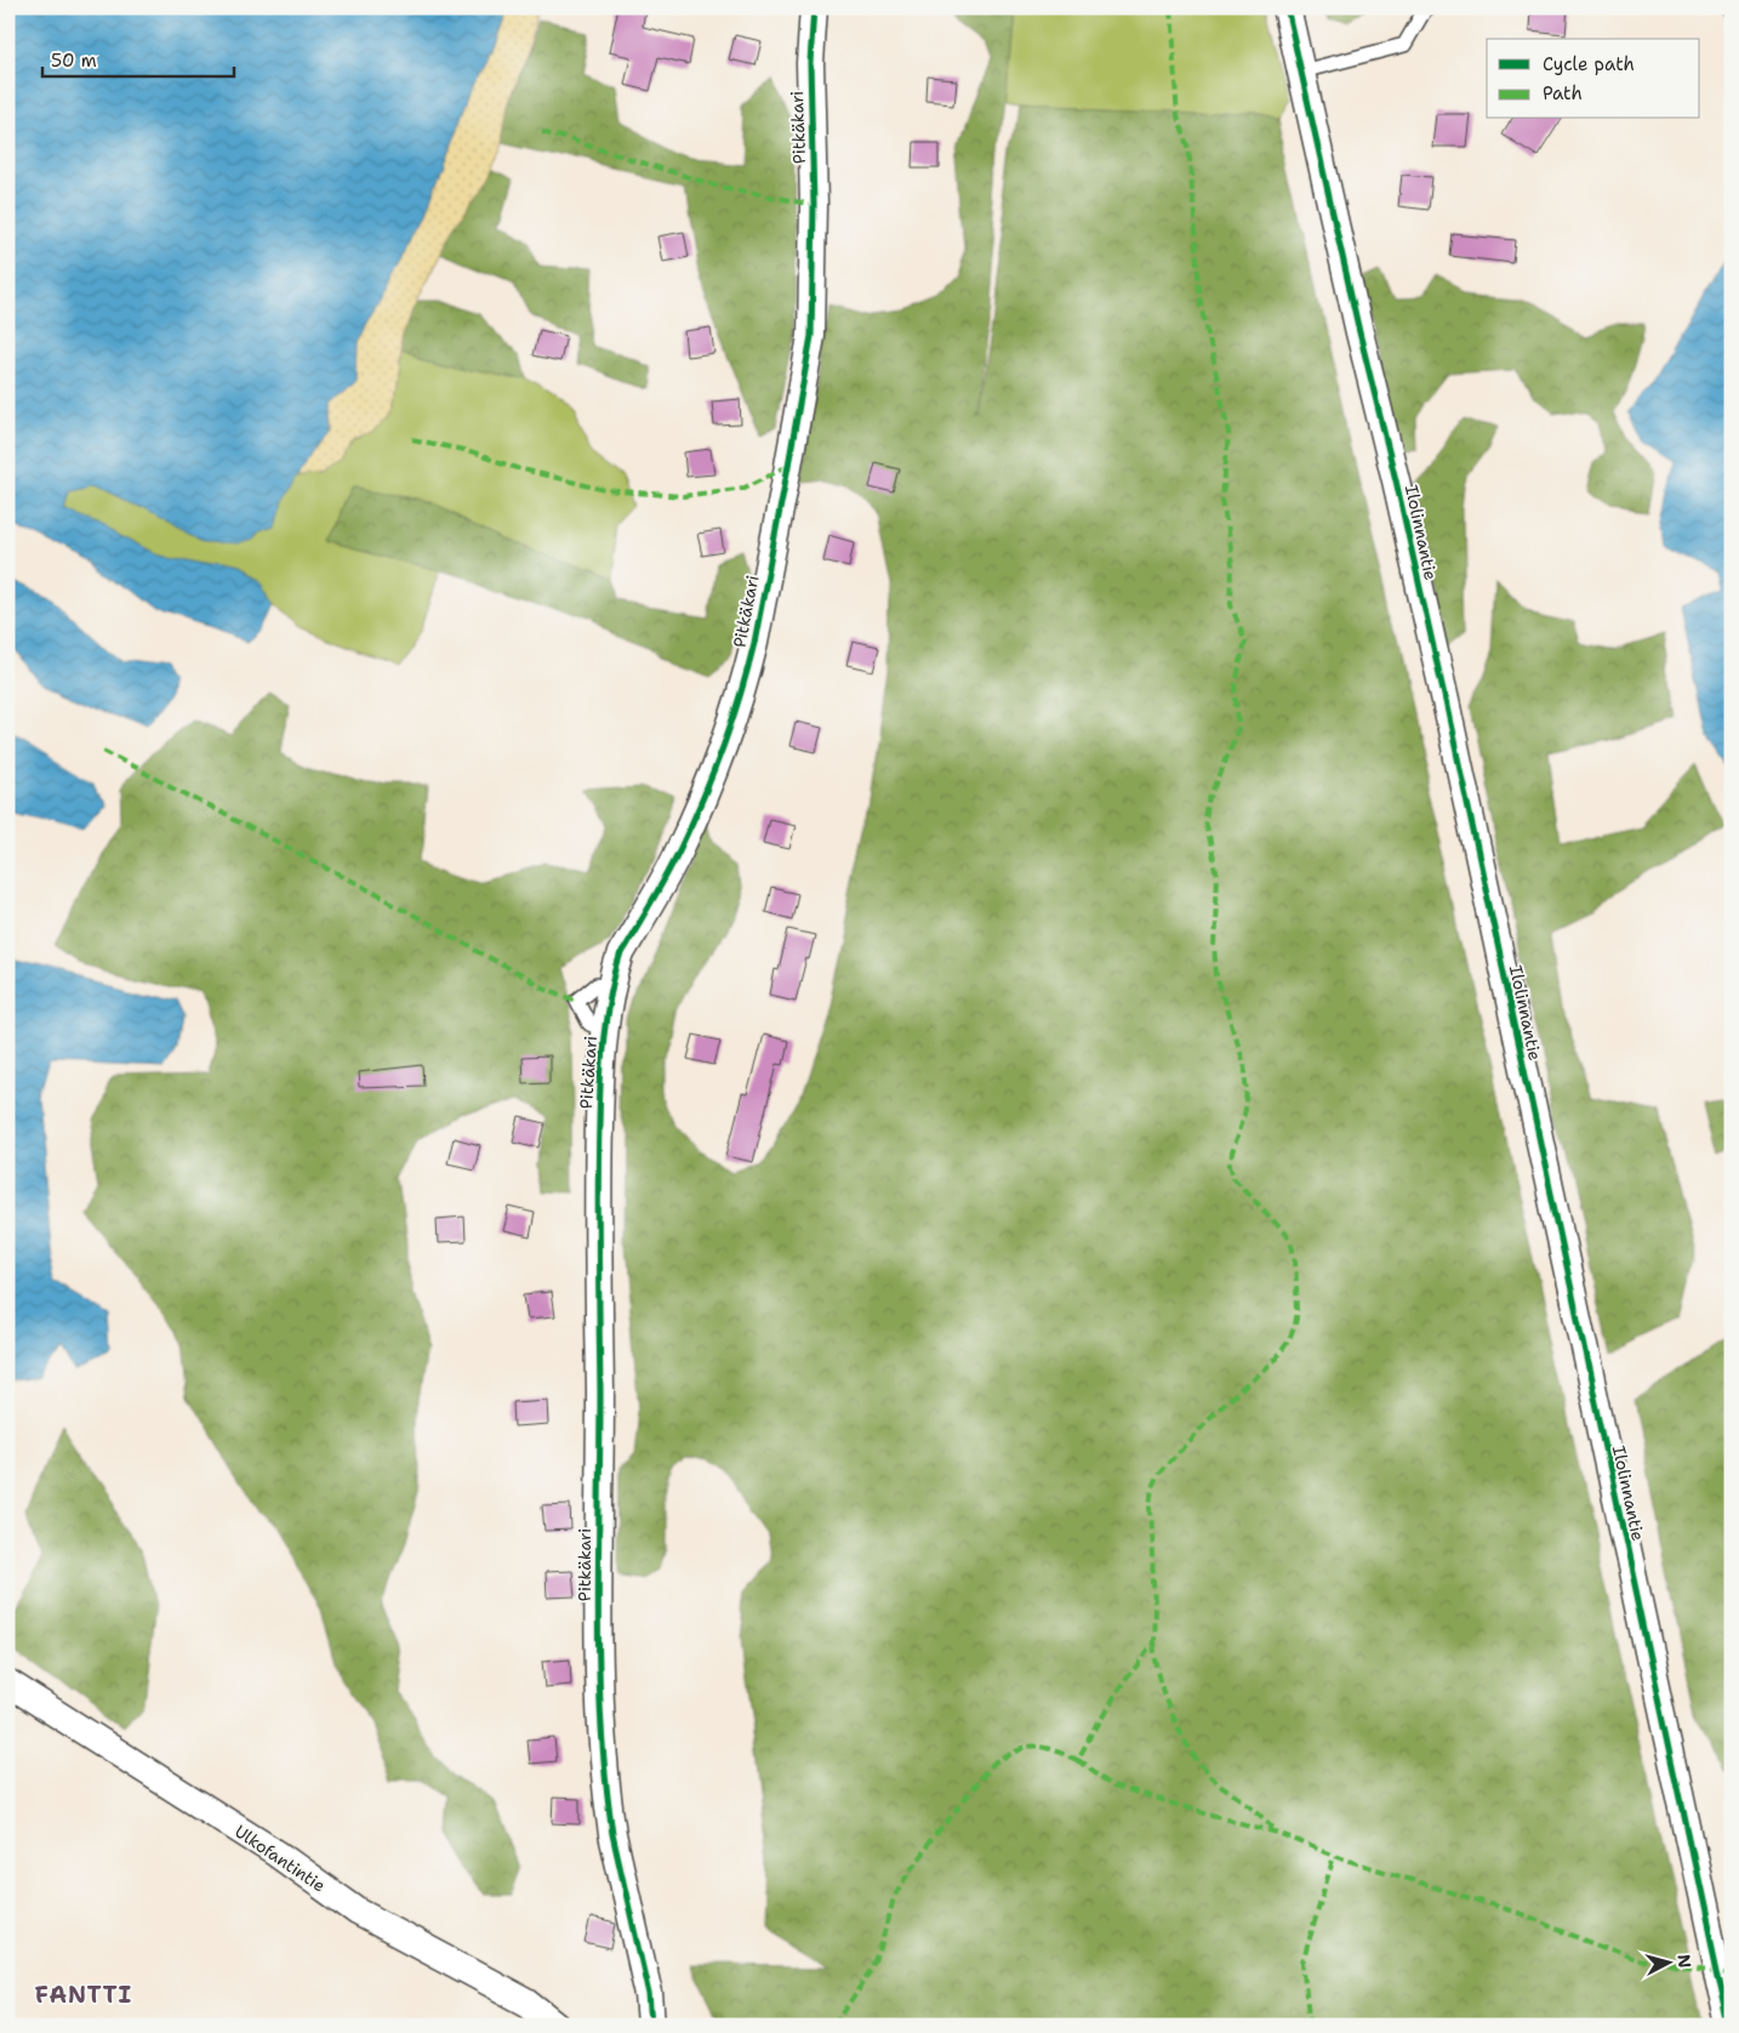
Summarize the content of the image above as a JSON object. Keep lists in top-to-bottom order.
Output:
{
  "streets": {
    "street": ["Pitkäkari", "Ilolinnantie", "Ulkofantintie"]
  },
  "districts": ["FANTTI"],
  "legend": ["Cycle path", "Path"],
  "scale_bar": "50 m",
  "north": "right"
}
